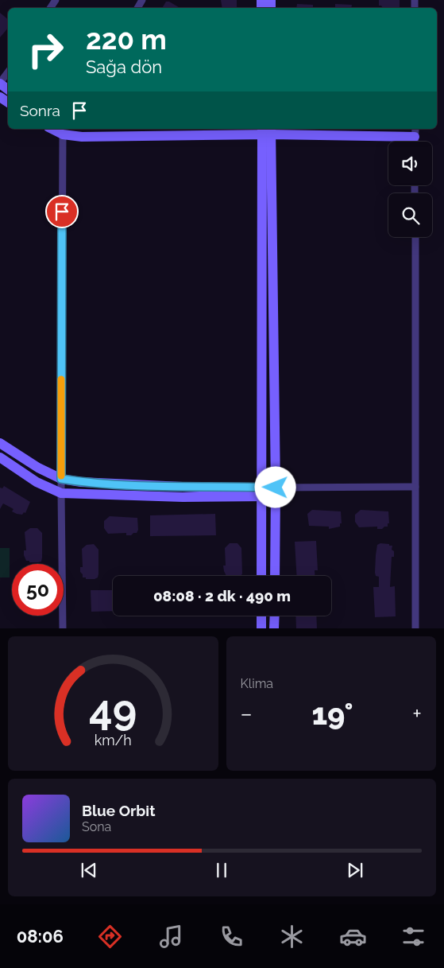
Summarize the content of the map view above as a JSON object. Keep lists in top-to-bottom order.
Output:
{
  "page": {
    "turn": ["220 m", "Sağa dön"],
    "then": "Sonra",
    "limit": "50",
    "trip": "08:08 · 2 dk · 490 m",
    "tile": "Klima",
    "heat": ["−", "19°", "+"],
    "song": ["Blue Orbit", "Sona"],
    "tabs": "08:06",
    "gauge": ["49", "km/h"]
  }
}
